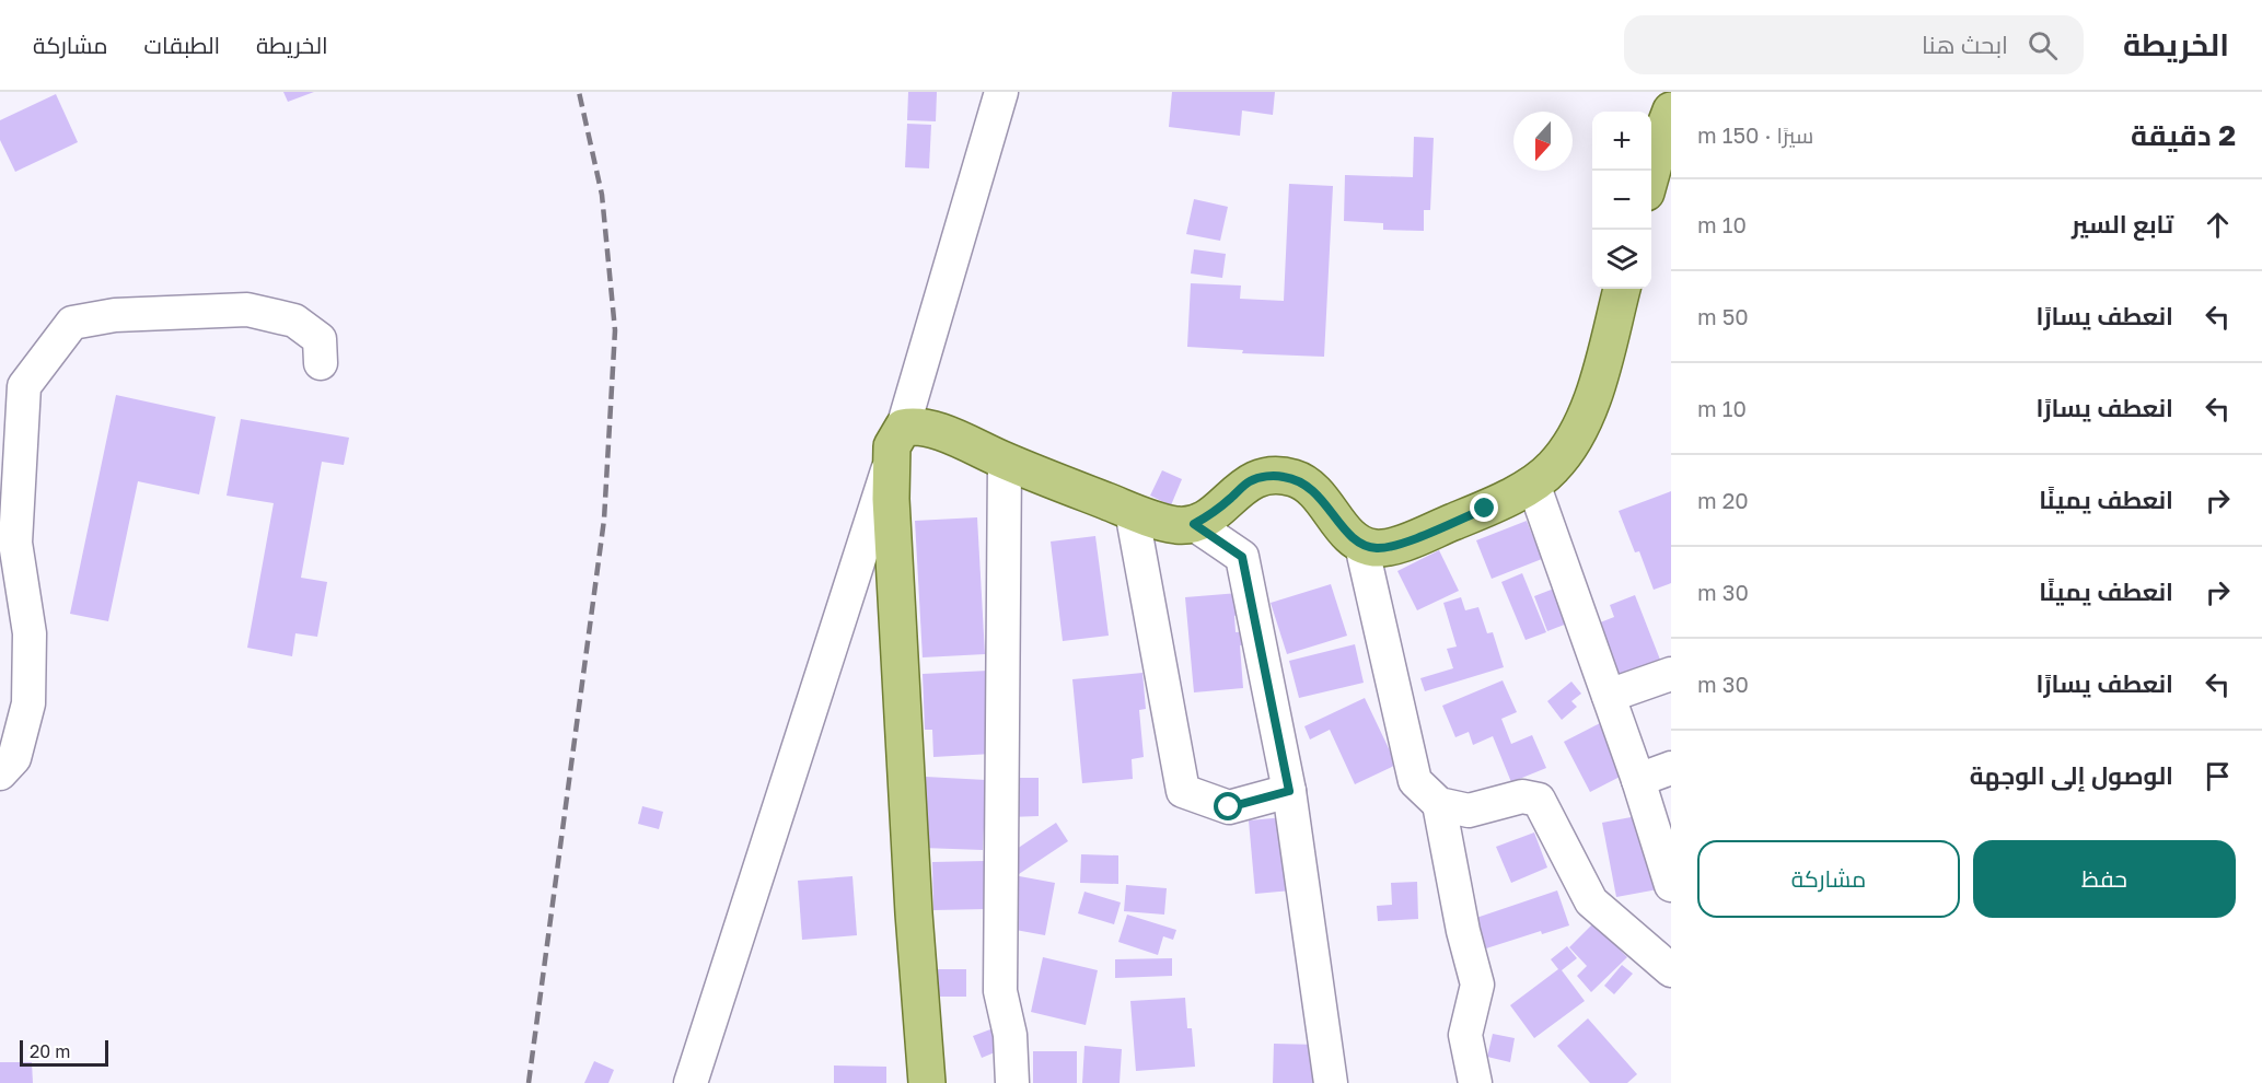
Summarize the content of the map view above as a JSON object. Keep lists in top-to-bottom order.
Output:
{
  "scale_bar": "20 m",
  "north": "bottom",
  "page": {
    "header": "الخريطة",
    "search": "ابحث هنا",
    "nav": ["الخريطة", "الطبقات", "مشاركة"],
    "heading": ["2 دقيقة", "سيرًا · 150 m"],
    "map_buttons": ["+", "−"],
    "list": [
      ["تابع السير", "10 m"],
      ["انعطف يسارًا", "50 m"],
      ["انعطف يسارًا", "10 m"],
      ["انعطف يمينًا", "20 m"],
      ["انعطف يمينًا", "30 m"],
      ["انعطف يسارًا", "30 m"],
      "الوصول إلى الوجهة"
    ],
    "buttons": ["حفظ", "مشاركة"],
    "scale": "20 m"
  }
}
